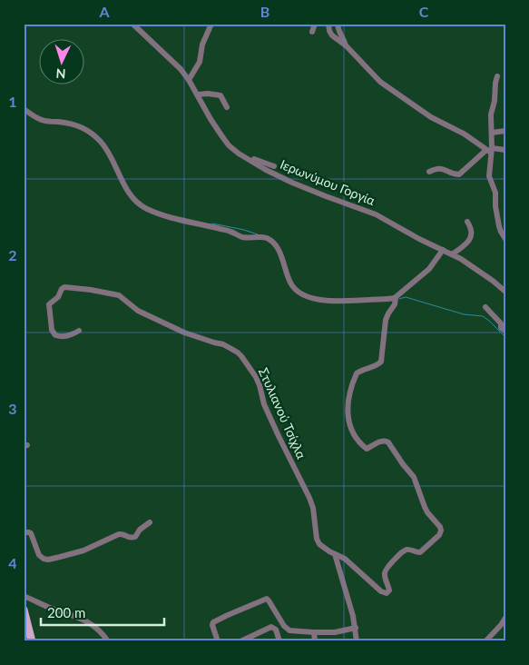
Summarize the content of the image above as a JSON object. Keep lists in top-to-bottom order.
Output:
{
  "streets": {
    "street": ["Ιερωνύμου Γοργία", "Στυλιανού Τσίχλα"]
  },
  "scale_bar": "200 m",
  "north": "bottom",
  "grid": {
    "columns": ["A", "B", "C"],
    "rows": [
      "1",
      "2",
      "3",
      "4"
    ]
  }
}
